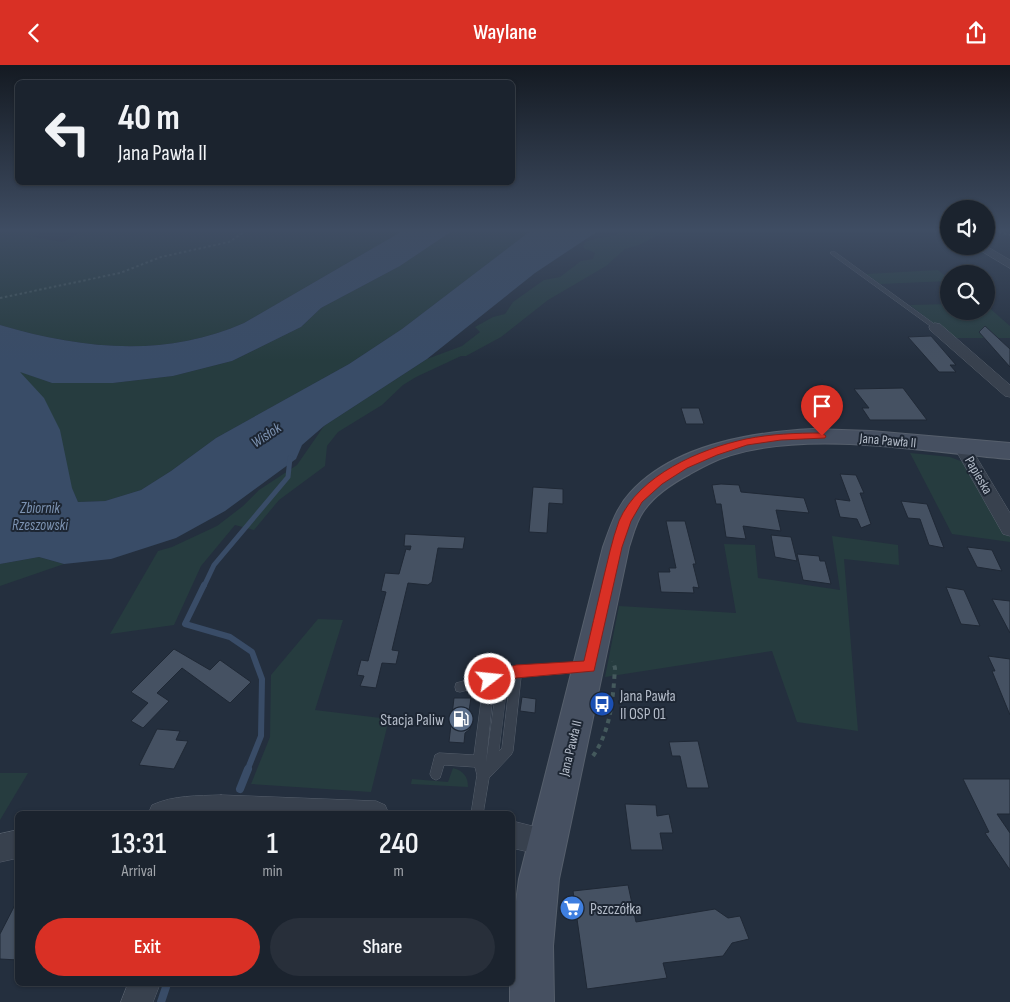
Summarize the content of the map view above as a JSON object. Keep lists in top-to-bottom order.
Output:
{
  "streets": {
    "street": ["Jana Pawła II", "Papieska"]
  },
  "crossings": [
    ["Jana Pawła II", "Papieska"]
  ],
  "water": ["Wisłok", "Zbiornik Rzeszowski"],
  "places": {
    "bus stop": ["Jana Pawła II OSP 01"],
    "fuel station": ["Stacja Paliw"],
    "supermarket": ["Pszczółka"]
  },
  "page": {
    "header": "Waylane",
    "turn": ["40 m", "Jana Pawła II"],
    "eta": [
      "13:31",
      "Arrival",
      "1",
      "min",
      "240",
      "m"
    ],
    "buttons": ["Exit", "Share"]
  }
}
